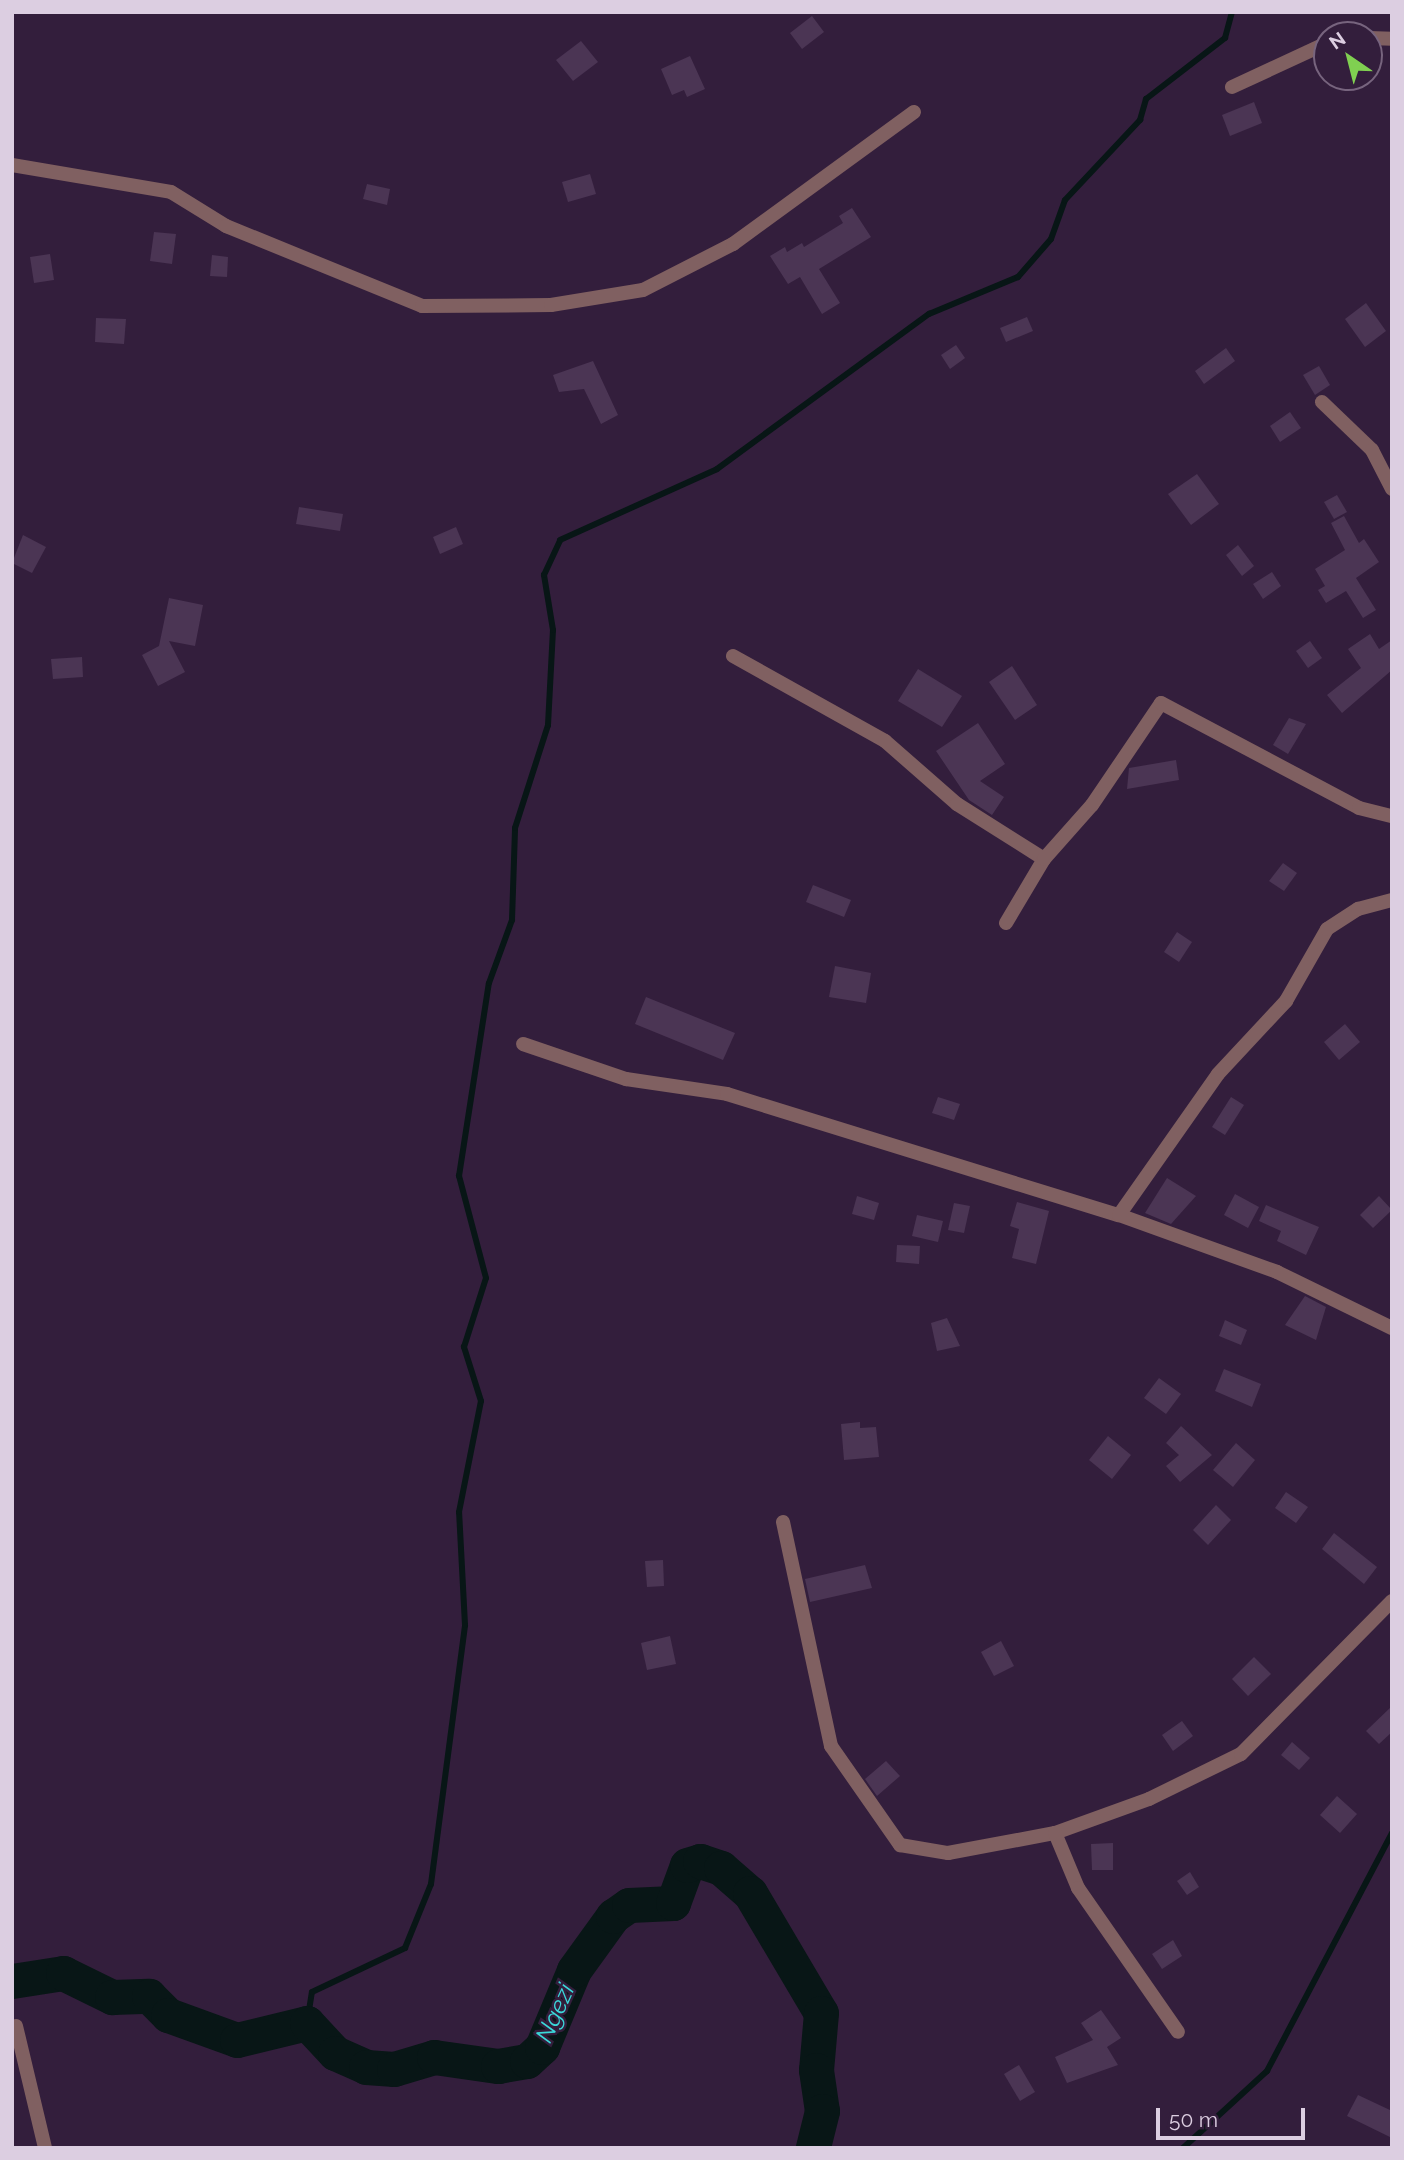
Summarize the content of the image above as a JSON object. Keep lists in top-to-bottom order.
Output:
{
  "water": ["Ngezi"],
  "scale_bar": "50 m",
  "north": "top left"
}
